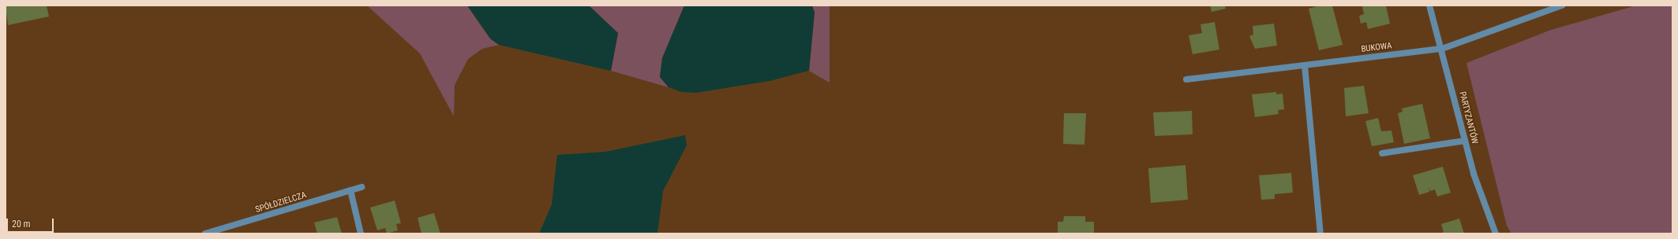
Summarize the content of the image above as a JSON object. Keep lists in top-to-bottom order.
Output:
{
  "streets": {
    "street": ["BUKOWA", "PARTYZANTÓW", "SPÓŁDZIELCZA"]
  },
  "crossings": [
    ["BUKOWA", "PARTYZANTÓW"]
  ],
  "scale_bar": "20 m"
}
